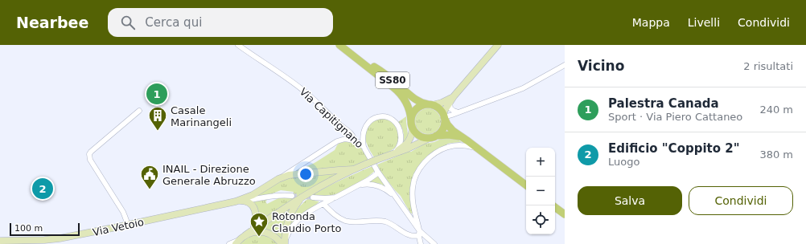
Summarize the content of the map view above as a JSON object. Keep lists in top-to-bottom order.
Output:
{
  "streets": {
    "main road": ["SS80"],
    "street": ["Via Capitignano", "Via Vetoio"]
  },
  "places": {
    "building": ["Casale Marinangeli"],
    "public building": ["INAIL - Direzione Generale Abruzzo"],
    "place": ["Rotonda Claudio Porto"]
  },
  "scale_bar": "100 m",
  "page": {
    "header": "Nearbee",
    "search": "Cerca qui",
    "nav": ["Mappa", "Livelli", "Condividi"],
    "heading": ["Vicino", "2 risultati"],
    "pins": ["1", "2"],
    "list": [
      {
        "mark": "1",
        "name": "Palestra Canada",
        "note": "Sport · Via Piero Cattaneo",
        "value": "240 m"
      },
      {
        "mark": "2",
        "name": "Edificio \"Coppito 2\"",
        "note": "Luogo",
        "value": "380 m"
      }
    ],
    "map_buttons": ["+", "−"],
    "buttons": ["Salva", "Condividi"],
    "scale": "100 m"
  }
}
